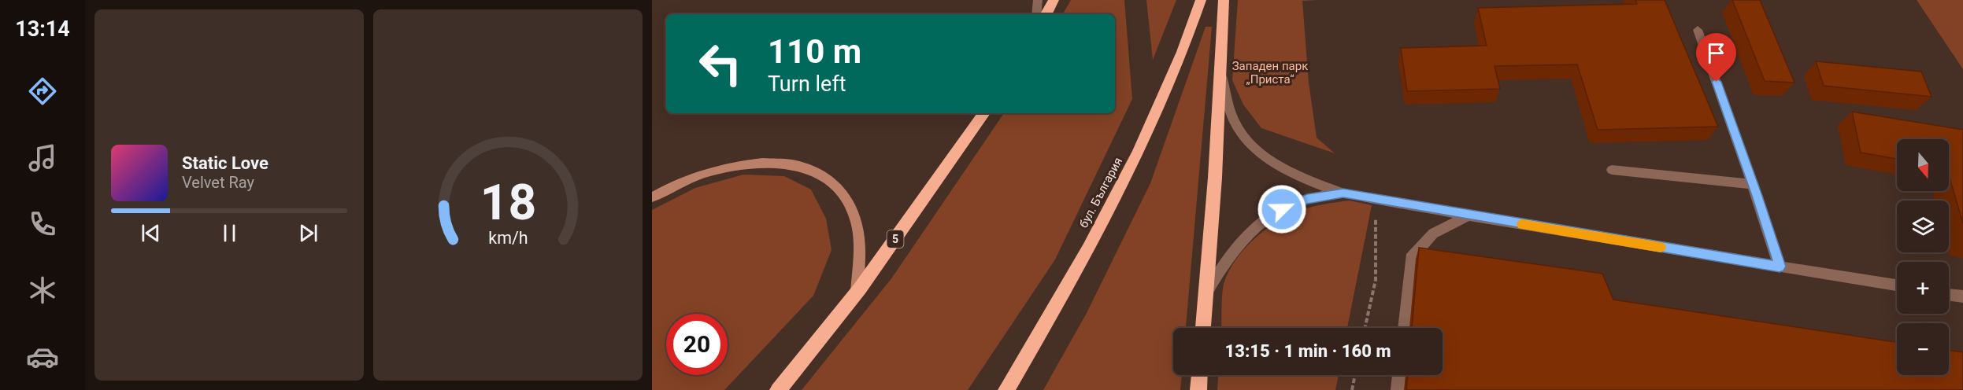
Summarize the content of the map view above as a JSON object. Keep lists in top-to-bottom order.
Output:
{
  "streets": {
    "highway": ["бул. България", "5"]
  },
  "parks": ["Западен парк „Приста“"],
  "north": "bottom",
  "page": {
    "tabs": "13:14",
    "turn": ["110 m", "Turn left"],
    "map_buttons": ["+", "−"],
    "song": ["Static Love", "Velvet Ray"],
    "limit": "20",
    "trip": "13:15 · 1 min · 160 m",
    "gauge": ["18", "km/h"]
  }
}
